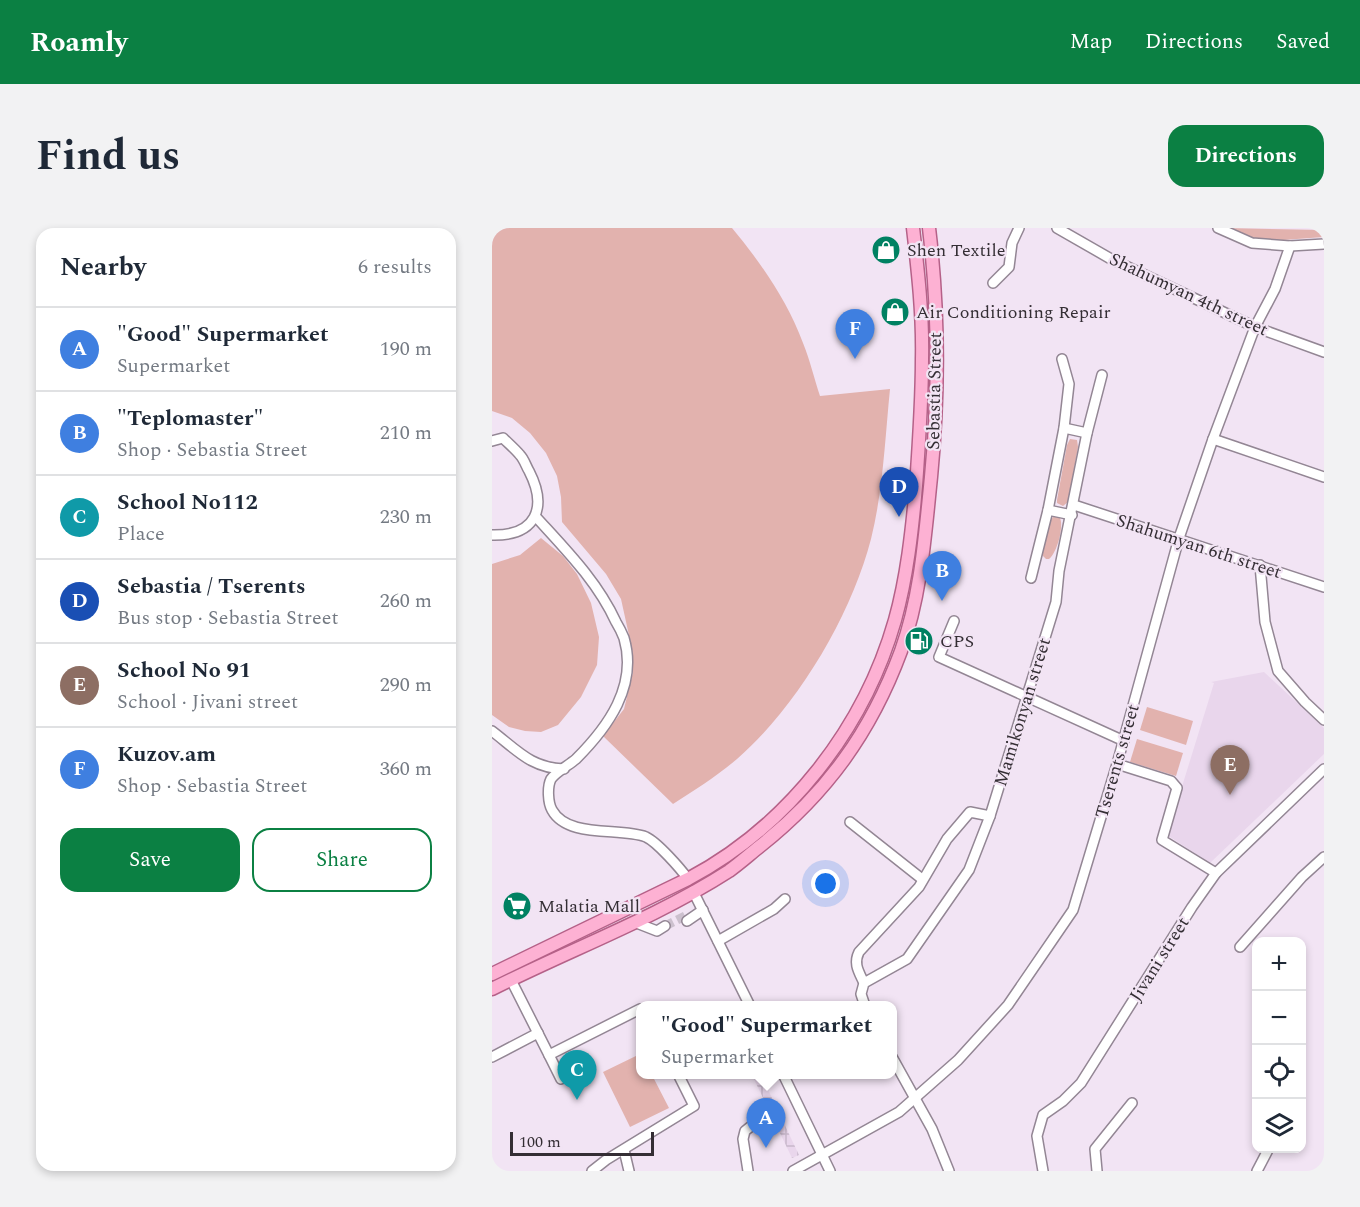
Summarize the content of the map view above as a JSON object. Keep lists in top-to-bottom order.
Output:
{
  "streets": {
    "main road": ["Sebastia Street"],
    "street": [
      "Shahumyan 4th street",
      "Shahumyan 6th street",
      "Mamikonyan street",
      "Tserents street",
      "Jivani street"
    ]
  },
  "crossings": [
    ["Shahumyan 4th street", "Tserents street"],
    ["Shahumyan 6th street", "Mamikonyan street"],
    ["Shahumyan 6th street", "Tserents street"]
  ],
  "places": {
    "shop": ["Shen Textile", "Air Conditioning Repair"],
    "fuel station": ["CPS"],
    "supermarket": ["Malatia Mall"]
  },
  "scale_bar": "100 m",
  "page": {
    "header": "Roamly",
    "nav": ["Map", "Directions", "Saved"],
    "title": "Find us",
    "buttons": [
      "Directions",
      ["Save", "Share"]
    ],
    "heading": ["Nearby", "6 results"],
    "list": [
      {
        "mark": "A",
        "name": "\"Good\" Supermarket",
        "note": "Supermarket",
        "value": "190 m"
      },
      {
        "mark": "B",
        "name": "\"Teplomaster\"",
        "note": "Shop · Sebastia Street",
        "value": "210 m"
      },
      {
        "mark": "C",
        "name": "School No112",
        "note": "Place",
        "value": "230 m"
      },
      {
        "mark": "D",
        "name": "Sebastia / Tserents",
        "note": "Bus stop · Sebastia Street",
        "value": "260 m"
      },
      {
        "mark": "E",
        "name": "School No 91",
        "note": "School · Jivani street",
        "value": "290 m"
      },
      {
        "mark": "F",
        "name": "Kuzov.am",
        "note": "Shop · Sebastia Street",
        "value": "360 m"
      }
    ],
    "pins": [
      "F",
      "D",
      "B",
      "E",
      "C",
      "A"
    ],
    "map_buttons": ["+", "−"],
    "popup": ["\"Good\" Supermarket", "Supermarket"],
    "scale": "100 m"
  }
}
